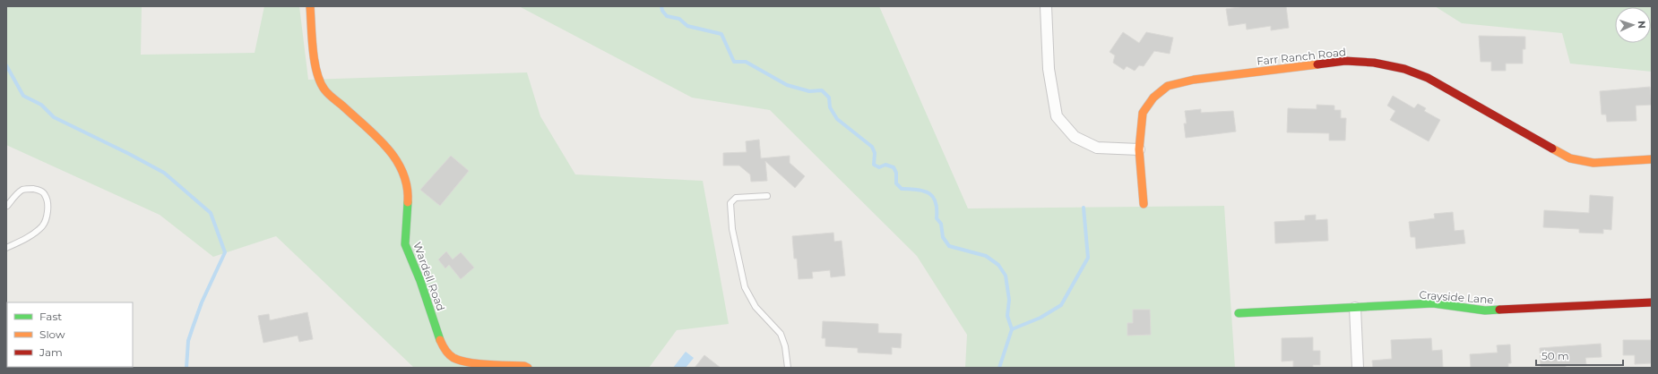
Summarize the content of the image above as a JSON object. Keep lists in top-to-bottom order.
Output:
{
  "streets": {
    "street": ["Farr Ranch Road", "Wardell Road", "Crayside Lane"]
  },
  "legend": ["Fast", "Slow", "Jam"],
  "scale_bar": "50 m",
  "north": "right"
}
